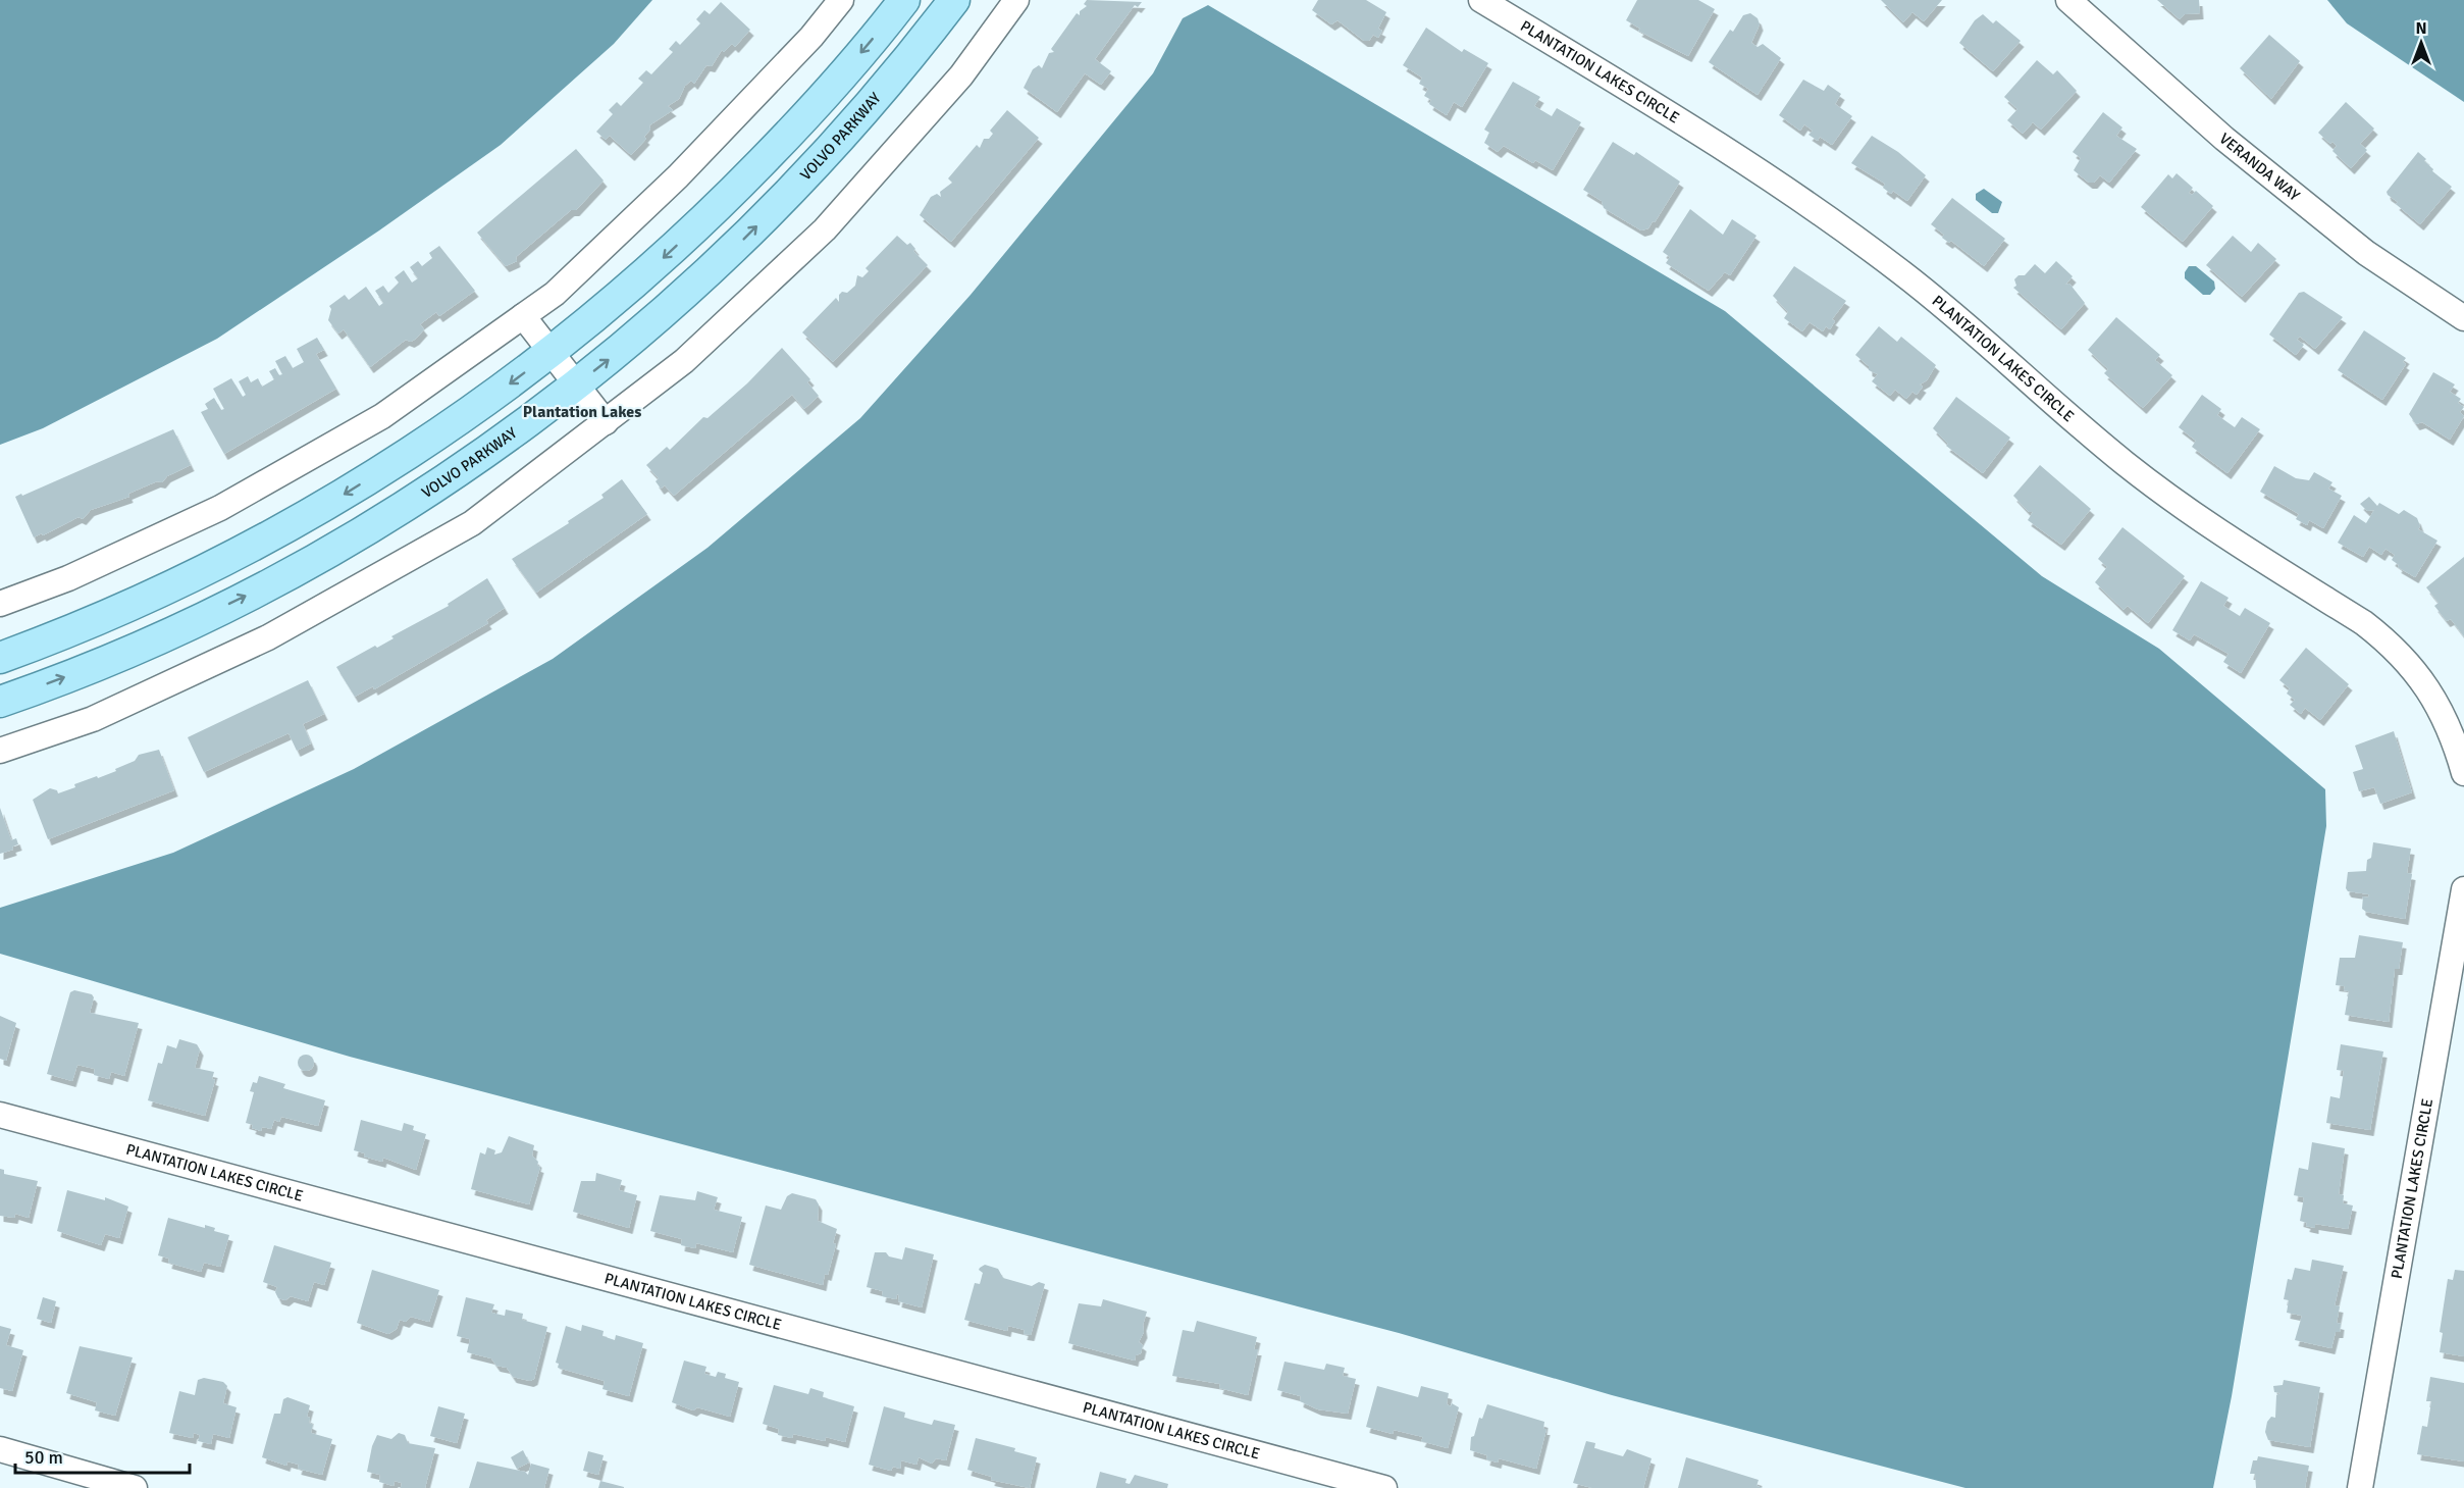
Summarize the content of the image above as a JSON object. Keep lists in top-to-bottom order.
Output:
{
  "streets": {
    "main road": ["VOLVO PARKWAY"],
    "street": ["PLANTATION LAKES CIRCLE", "VERANDA WAY"]
  },
  "districts": ["Plantation Lakes"],
  "scale_bar": "50 m",
  "north": "top"
}
